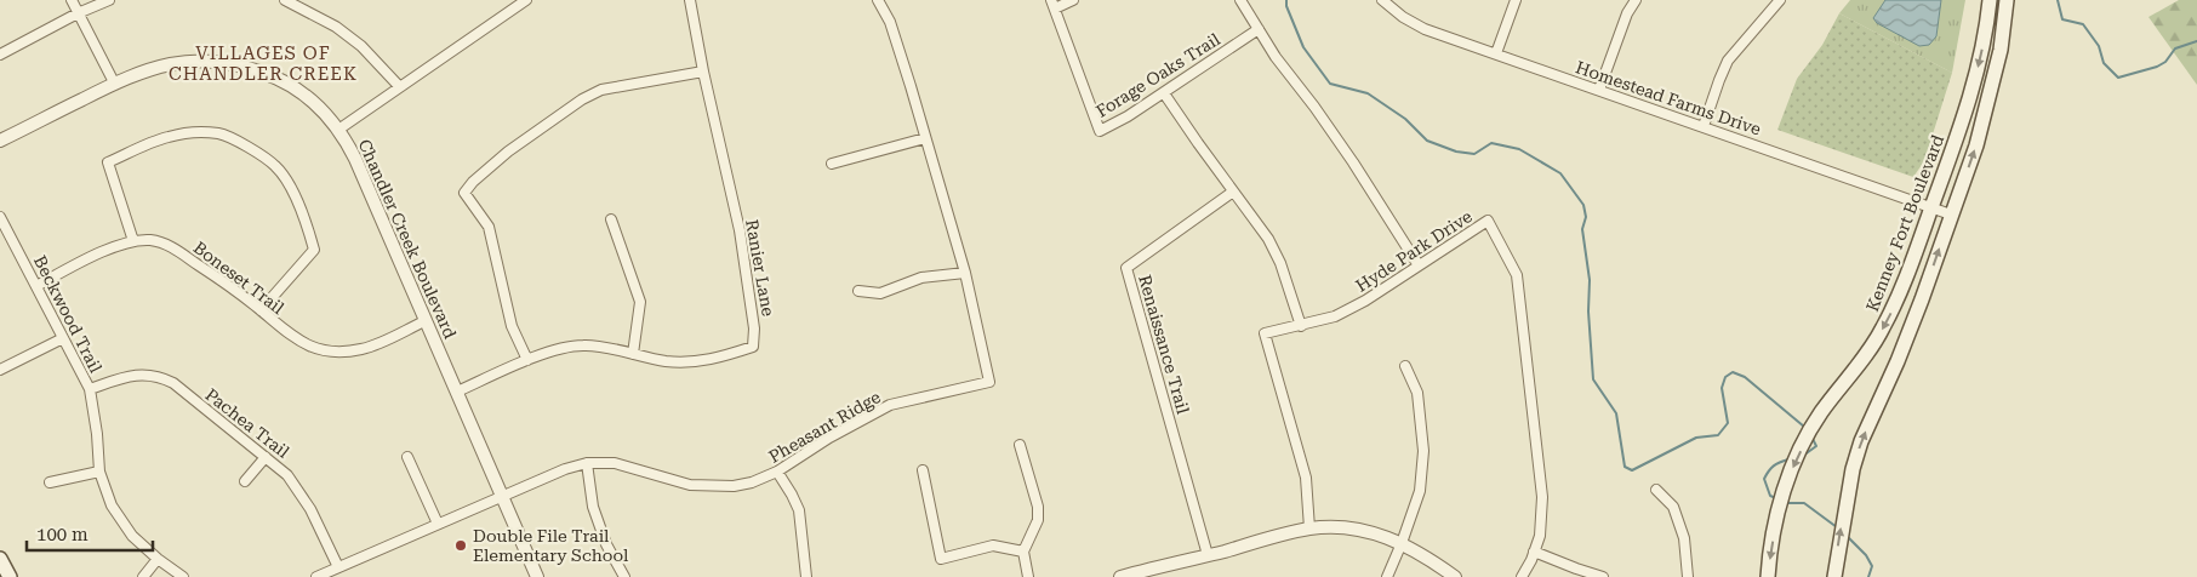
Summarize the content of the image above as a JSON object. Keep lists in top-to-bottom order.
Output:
{
  "streets": {
    "main road": ["Kenney Fort Boulevard"],
    "street": [
      "Forage Oaks Trail",
      "Homestead Farms Drive",
      "Chandler Creek Boulevard",
      "Hyde Park Drive",
      "Ranier Lane",
      "Boneset Trail",
      "Beckwood Trail",
      "Renaissance Trail",
      "Pachea Trail",
      "Pheasant Ridge"
    ]
  },
  "crossings": [
    ["Homestead Farms Drive", "Kenney Fort Boulevard"],
    ["Chandler Creek Boulevard", "Ranier Lane"],
    ["Chandler Creek Boulevard", "Boneset Trail"],
    ["Chandler Creek Boulevard", "Pheasant Ridge"],
    ["Boneset Trail", "Beckwood Trail"],
    ["Beckwood Trail", "Pachea Trail"]
  ],
  "districts": ["VILLAGES OF CHANDLER CREEK"],
  "places": ["Double File Trail Elementary School"],
  "scale_bar": "100 m"
}
